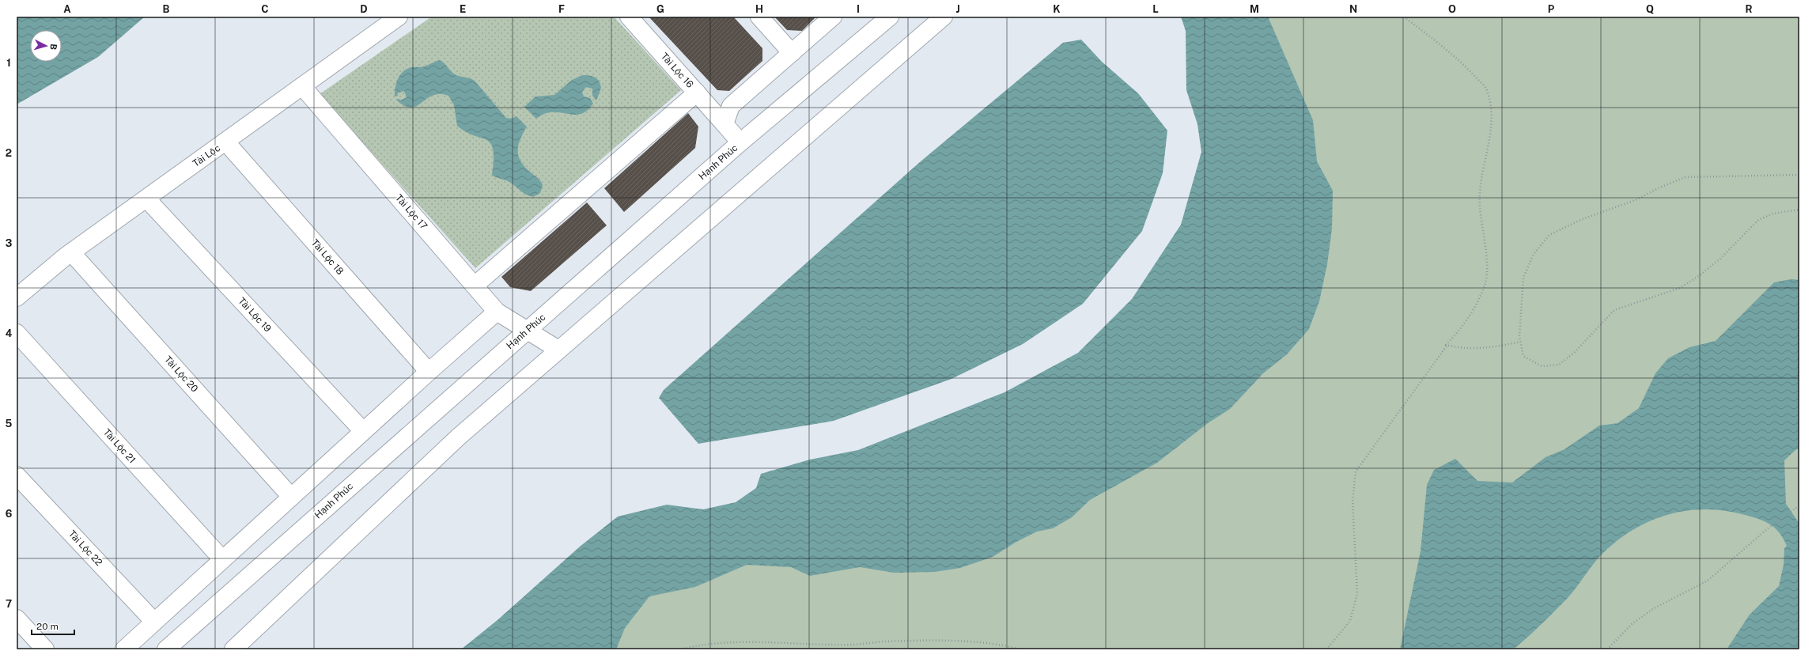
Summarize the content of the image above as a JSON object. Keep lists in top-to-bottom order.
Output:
{
  "streets": {
    "street": [
      "Tài Lộc 16",
      "Tài Lộc",
      "Hạnh Phúc",
      "Tài Lộc 17",
      "Tài Lộc 18",
      "Tài Lộc 19",
      "Tài Lộc 20",
      "Tài Lộc 21",
      "Tài Lộc 22"
    ]
  },
  "crossings": [
    ["Tài Lộc 16", "Hạnh Phúc"],
    ["Tài Lộc", "Tài Lộc 17"],
    ["Tài Lộc", "Tài Lộc 18"],
    ["Tài Lộc", "Tài Lộc 19"],
    ["Tài Lộc", "Tài Lộc 20"],
    ["Hạnh Phúc", "Tài Lộc 17"]
  ],
  "scale_bar": "20 m",
  "north": "right",
  "grid": {
    "columns": [
      "A",
      "B",
      "C",
      "D",
      "E",
      "F",
      "G",
      "H",
      "I",
      "J",
      "K",
      "L",
      "M",
      "N",
      "O",
      "P",
      "Q",
      "R"
    ],
    "rows": [
      "1",
      "2",
      "3",
      "4",
      "5",
      "6",
      "7"
    ]
  }
}
